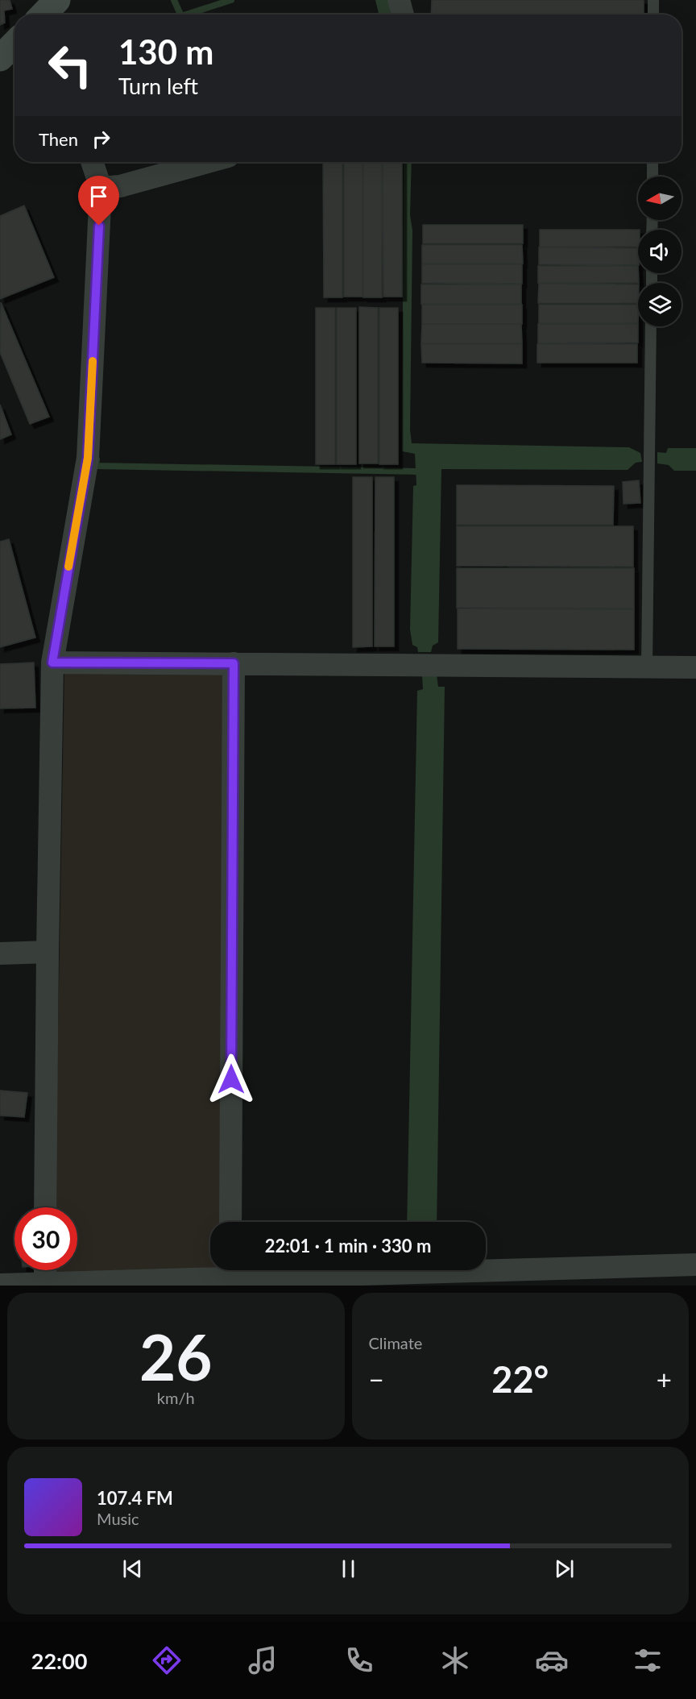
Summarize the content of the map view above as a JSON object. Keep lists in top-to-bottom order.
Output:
{
  "north": "left",
  "page": {
    "turn": ["130 m", "Turn left"],
    "then": "Then",
    "limit": "30",
    "trip": "22:01 · 1 min · 330 m",
    "tile": [
      ["26", "km/h"],
      "Climate"
    ],
    "heat": ["−", "22°", "+"],
    "song": ["107.4 FM", "Music"],
    "tabs": "22:00"
  }
}
